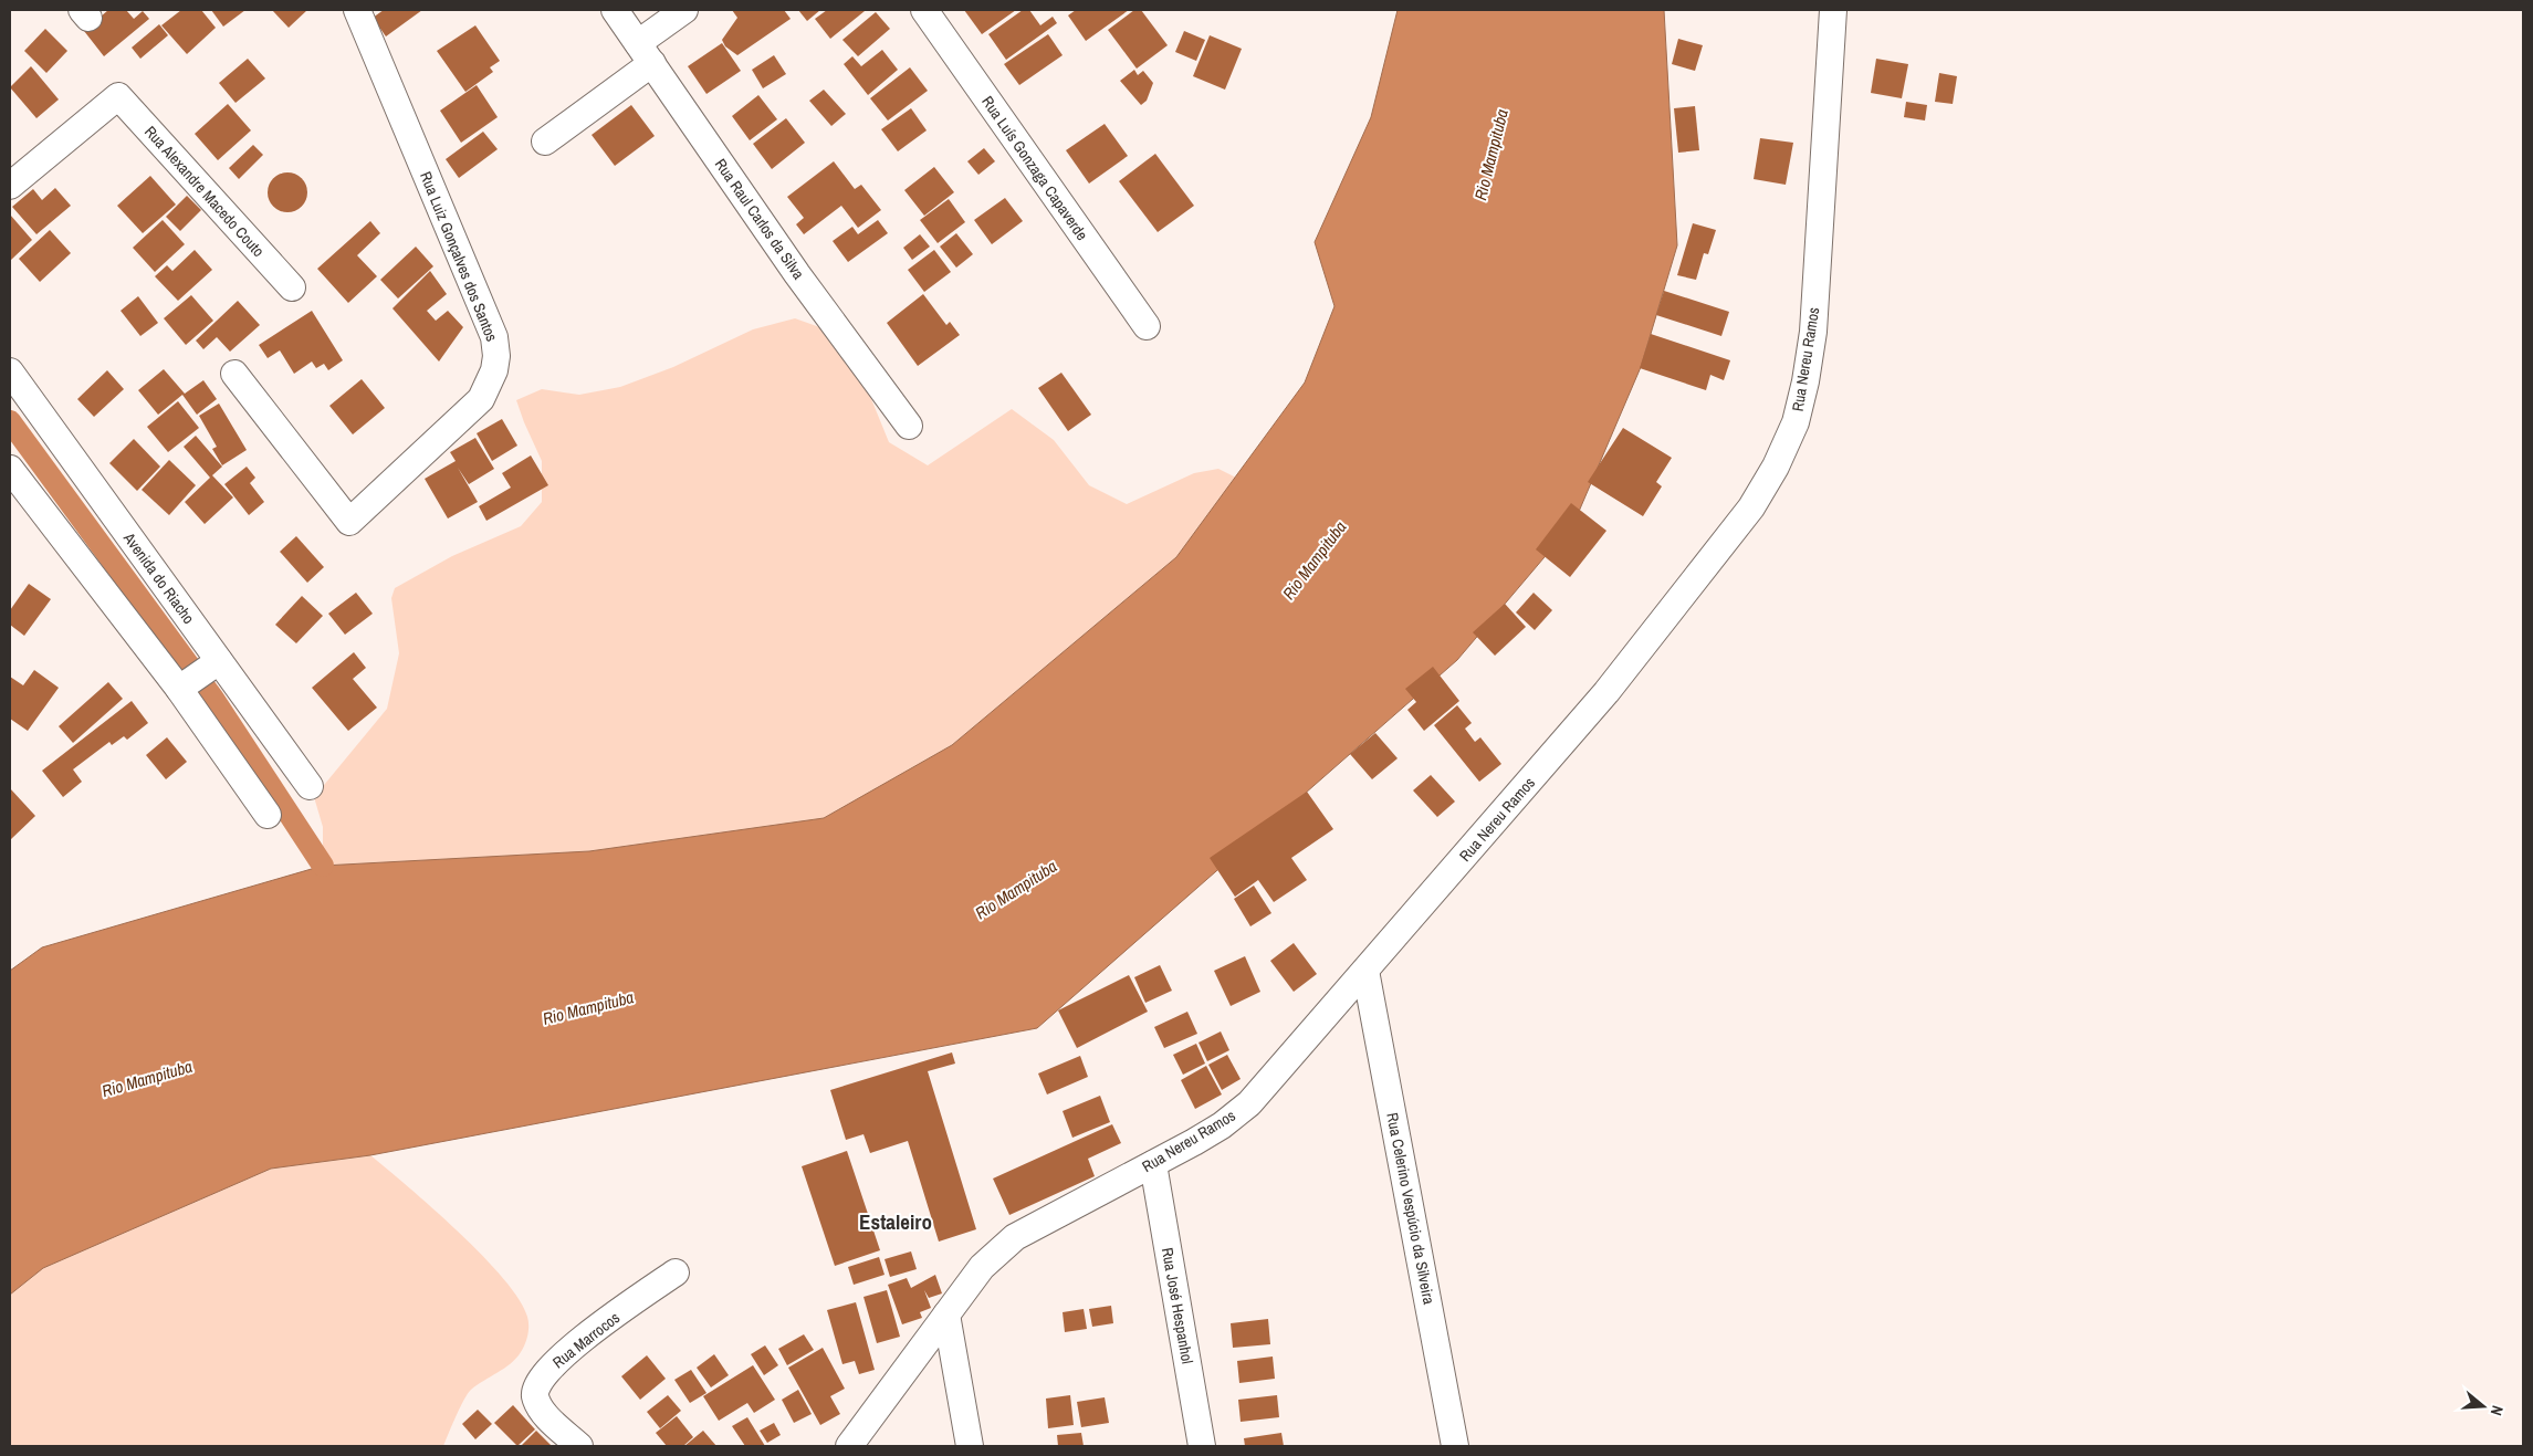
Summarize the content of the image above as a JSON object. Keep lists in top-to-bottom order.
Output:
{
  "streets": {
    "street": [
      "Rua Luís Gonzaga Capaverde",
      "Rua Alexandre Macedo Couto",
      "Rua Raul Carlos da Silva",
      "Rua Luiz Gonçalves dos Santos",
      "Rua Nereu Ramos",
      "Avenida do Riacho",
      "Rua Celerino Vespúcio da Silveira",
      "Rua José Hespanhol",
      "Rua Marrocos"
    ]
  },
  "crossings": [
    ["Rua Nereu Ramos", "Rua Celerino Vespúcio da Silveira"],
    ["Rua Nereu Ramos", "Rua José Hespanhol"]
  ],
  "districts": ["Estaleiro"],
  "water": ["Rio Mampituba"],
  "north": "right"
}
